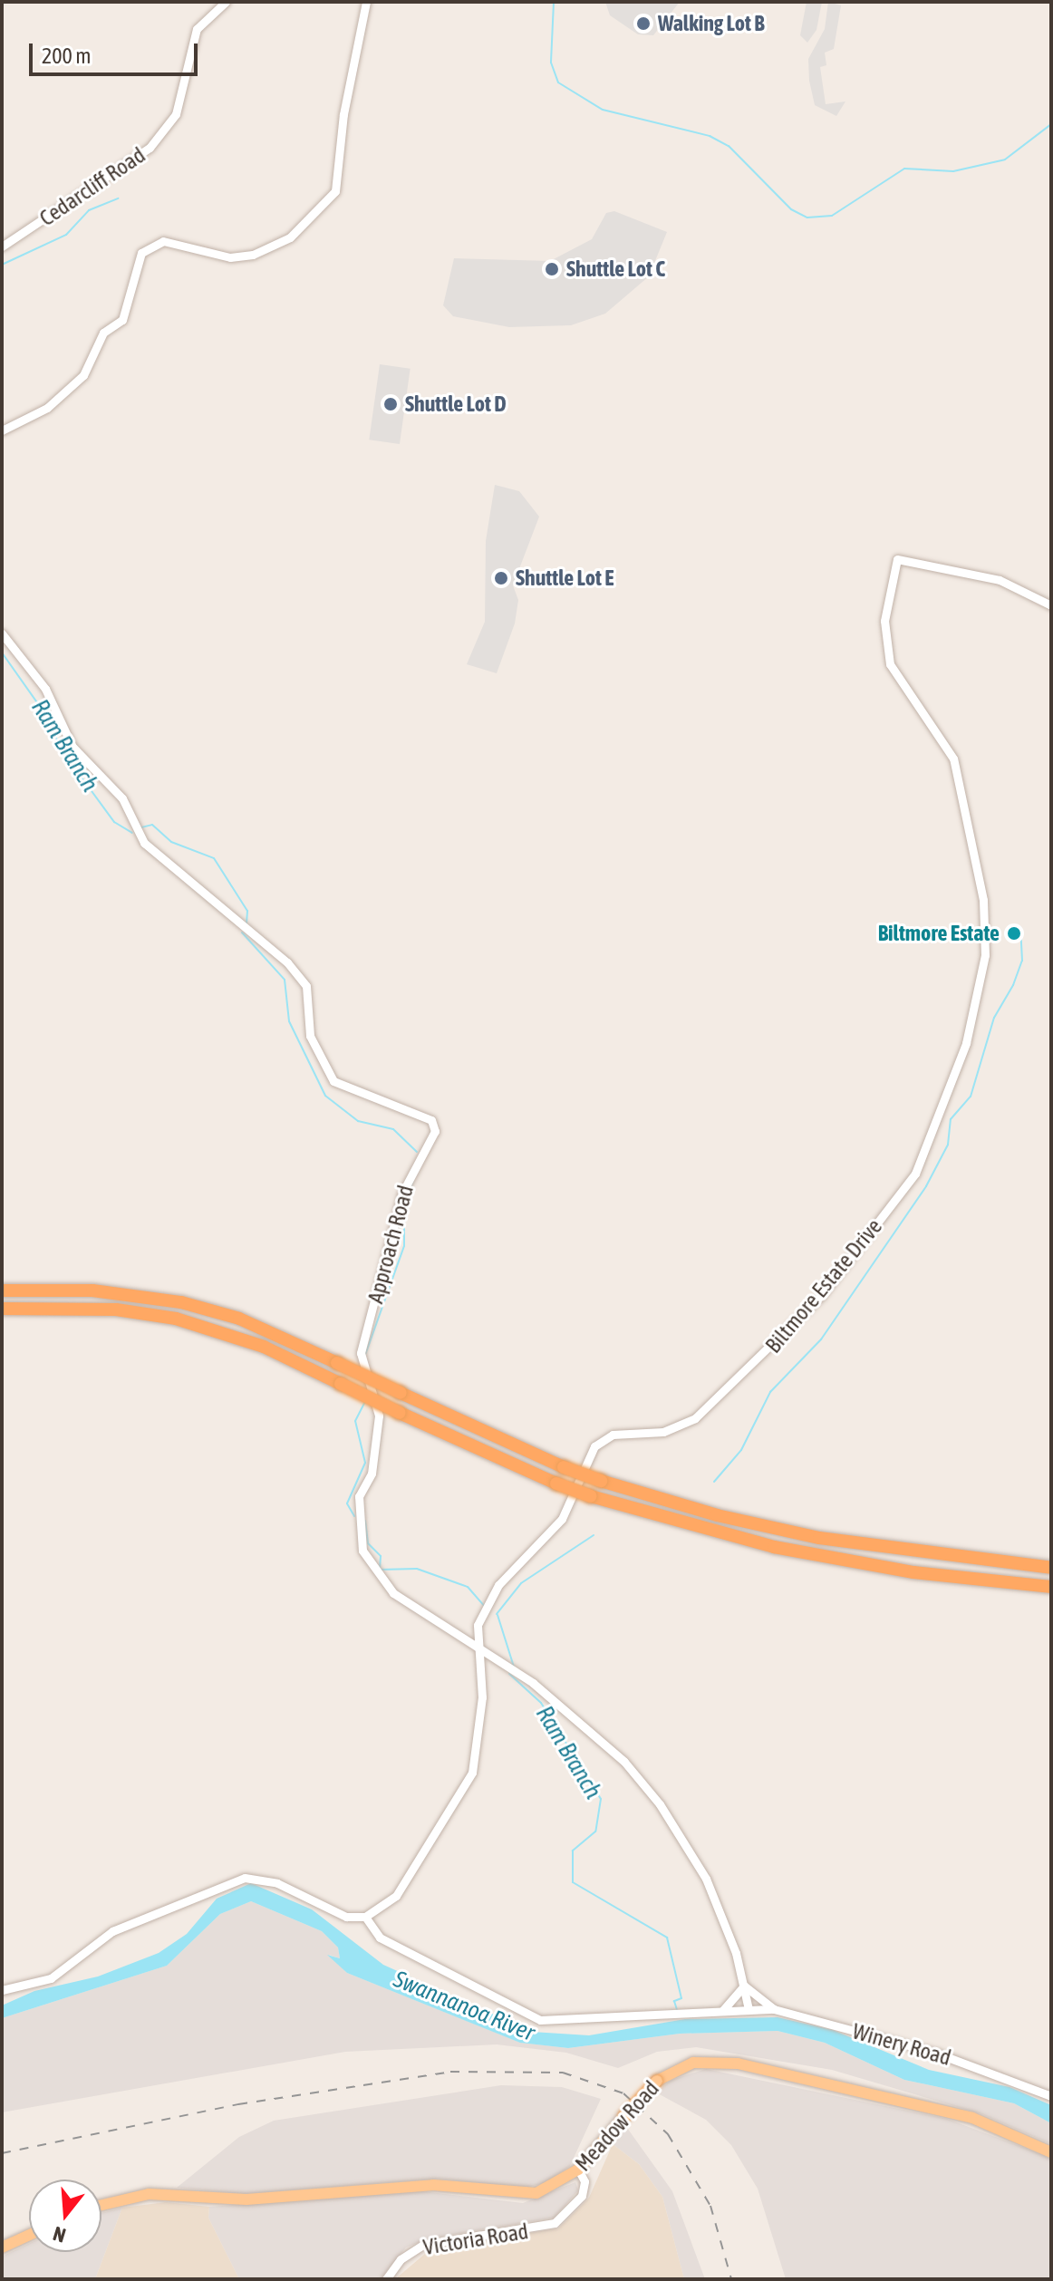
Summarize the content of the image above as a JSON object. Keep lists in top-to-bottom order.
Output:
{
  "streets": {
    "main road": ["Meadow Road"],
    "street": [
      "Cedarcliff Road",
      "Approach Road",
      "Biltmore Estate Drive",
      "Winery Road",
      "Victoria Road"
    ]
  },
  "crossings": [
    ["Approach Road", "Biltmore Estate Drive"],
    ["Approach Road", "Winery Road"],
    ["Biltmore Estate Drive", "Winery Road"],
    ["Meadow Road", "Victoria Road"]
  ],
  "water": ["Ram Branch", "Swannanoa River"],
  "places": [
    "Walking Lot B",
    "Shuttle Lot C",
    "Shuttle Lot D",
    "Shuttle Lot E",
    "Biltmore Estate"
  ],
  "scale_bar": "200 m",
  "north": "bottom"
}
